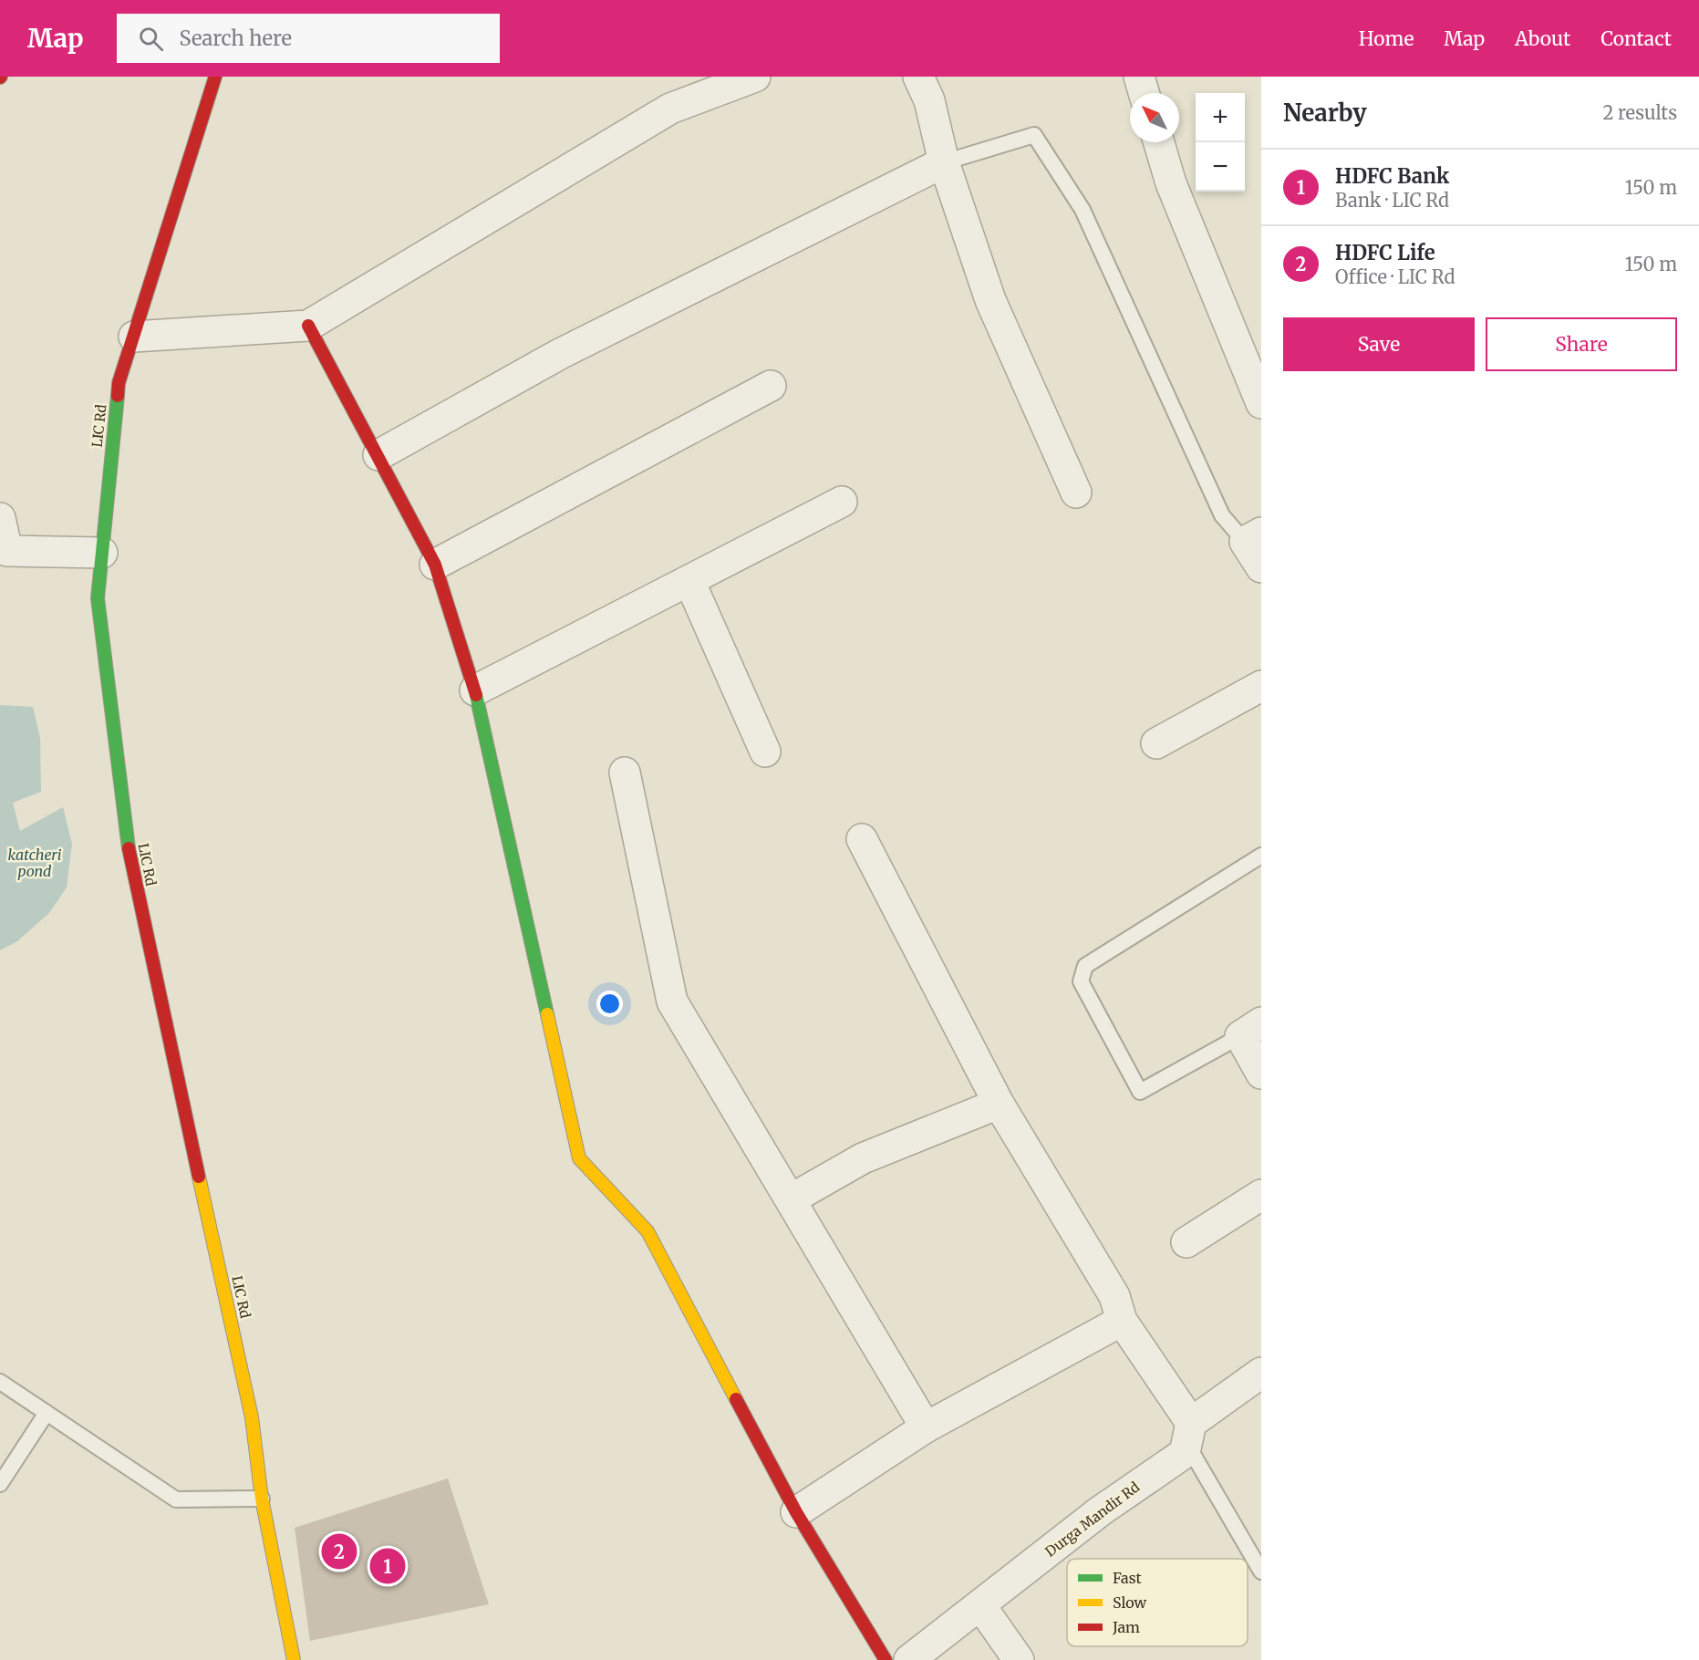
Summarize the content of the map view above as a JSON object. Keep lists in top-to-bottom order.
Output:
{
  "streets": {
    "main road": ["LIC Rd"],
    "street": ["Durga Mandir Rd"]
  },
  "water": ["katcheri pond"],
  "legend": ["Fast", "Slow", "Jam"],
  "north": "top left",
  "page": {
    "header": "Map",
    "search": "Search here",
    "nav": [
      "Home",
      "Map",
      "About",
      "Contact"
    ],
    "heading": ["Nearby", "2 results"],
    "map_buttons": ["+", "−"],
    "list": [
      {
        "mark": "1",
        "name": "HDFC Bank",
        "note": "Bank · LIC Rd",
        "value": "150 m"
      },
      {
        "mark": "2",
        "name": "HDFC Life",
        "note": "Office · LIC Rd",
        "value": "150 m"
      }
    ],
    "buttons": ["Save", "Share"],
    "pins": ["2", "1"]
  }
}
